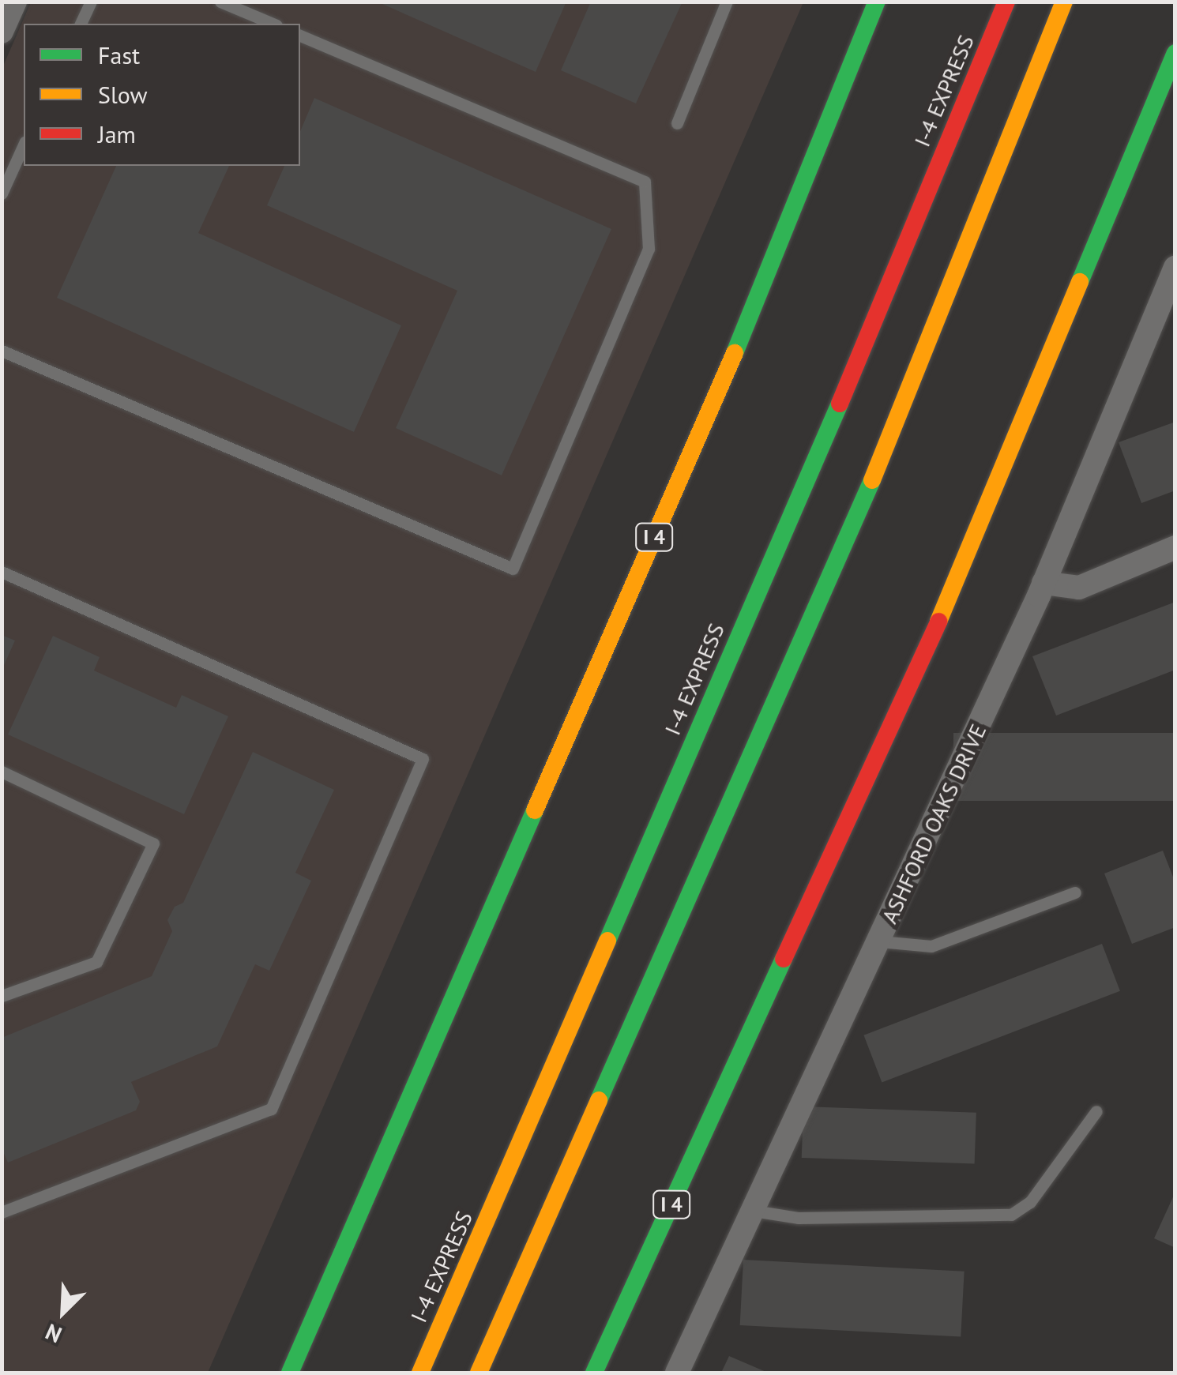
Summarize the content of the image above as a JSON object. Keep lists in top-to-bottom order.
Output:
{
  "streets": {
    "highway": ["I-4 EXPRESS", "I 4"],
    "street": ["ASHFORD OAKS DRIVE"]
  },
  "legend": ["Fast", "Slow", "Jam"],
  "north": "bottom left"
}
